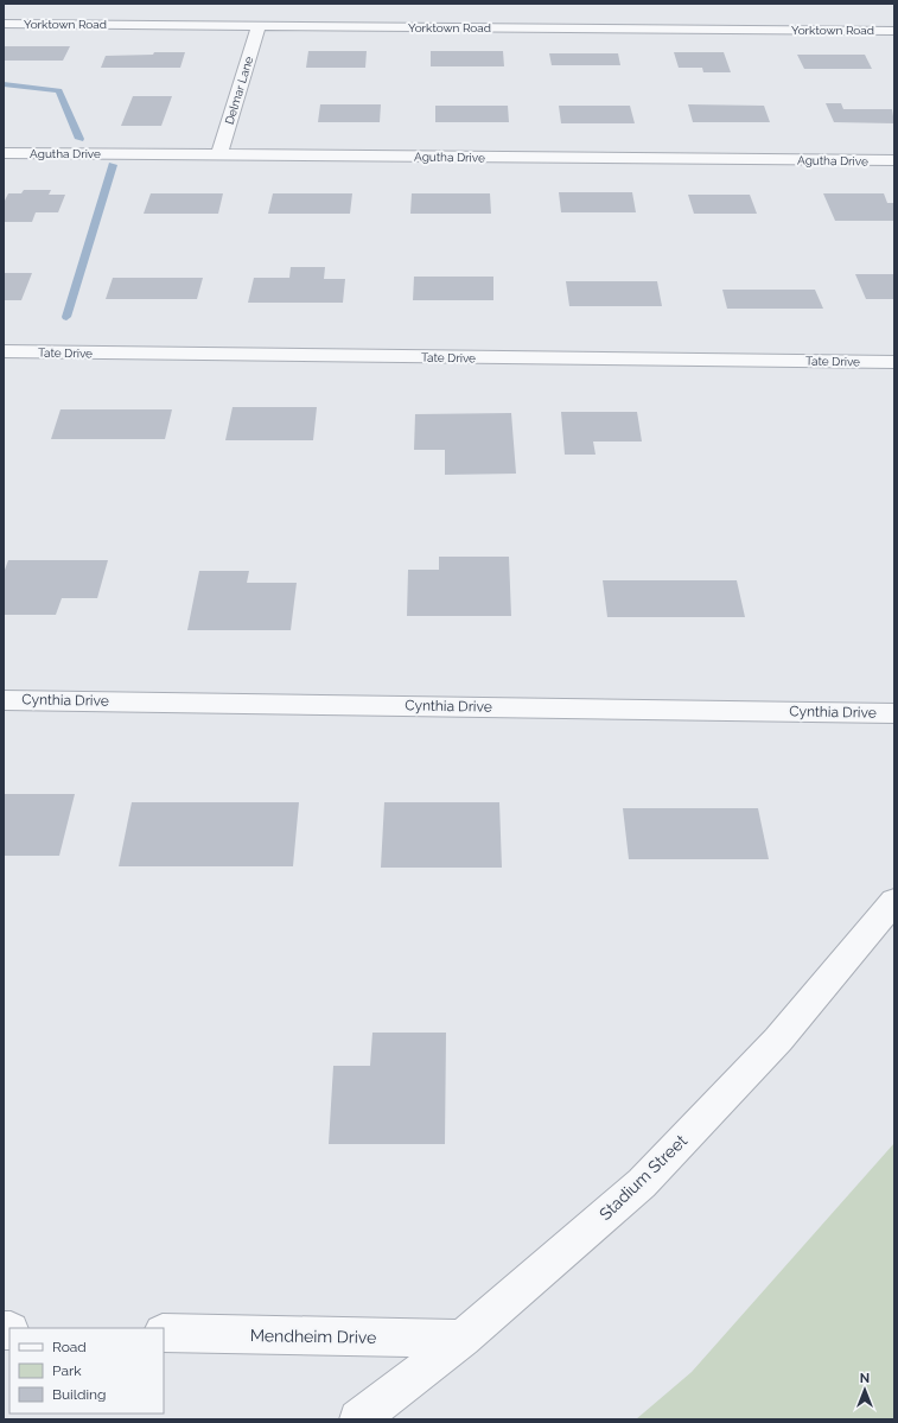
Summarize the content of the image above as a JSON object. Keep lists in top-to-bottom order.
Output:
{
  "streets": {
    "street": [
      "Yorktown Road",
      "Delmar Lane",
      "Agutha Drive",
      "Tate Drive",
      "Cynthia Drive",
      "Stadium Street",
      "Mendheim Drive"
    ]
  },
  "crossings": [
    ["Yorktown Road", "Delmar Lane"],
    ["Delmar Lane", "Agutha Drive"],
    ["Stadium Street", "Mendheim Drive"]
  ],
  "legend": ["Road", "Park", "Building"],
  "north": "top"
}
